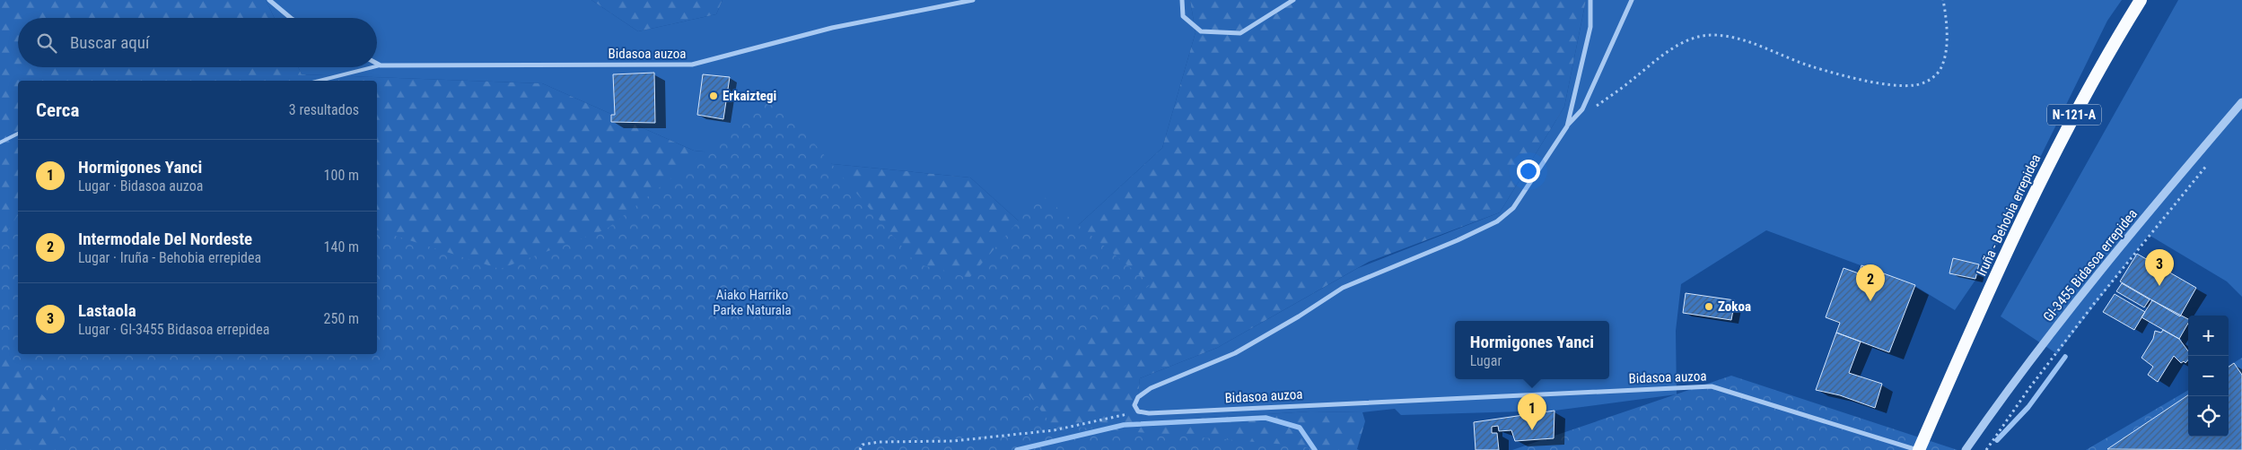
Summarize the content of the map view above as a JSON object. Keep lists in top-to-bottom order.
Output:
{
  "streets": {
    "highway": ["N-121-A", "Iruña - Behobia errepidea"],
    "street": ["Bidasoa auzoa", "GI-3455 Bidasoa errepidea"]
  },
  "crossings": [
    ["Bidasoa auzoa", "Iruña - Behobia errepidea"]
  ],
  "parks": ["Aiako Harriko Parke Naturala"],
  "places": ["Erkaiztegi", "Zokoa"],
  "page": {
    "search": "Buscar aquí",
    "heading": ["Cerca", "3 resultados"],
    "list": [
      {
        "mark": "1",
        "name": "Hormigones Yanci",
        "note": "Lugar · Bidasoa auzoa",
        "value": "100 m"
      },
      {
        "mark": "2",
        "name": "Intermodale Del Nordeste",
        "note": "Lugar · Iruña - Behobia errepidea",
        "value": "140 m"
      },
      {
        "mark": "3",
        "name": "Lastaola",
        "note": "Lugar · GI-3455 Bidasoa errepidea",
        "value": "250 m"
      }
    ],
    "pins": ["3", "2", "1"],
    "map_buttons": ["+", "−"],
    "popup": ["Hormigones Yanci", "Lugar"]
  }
}
